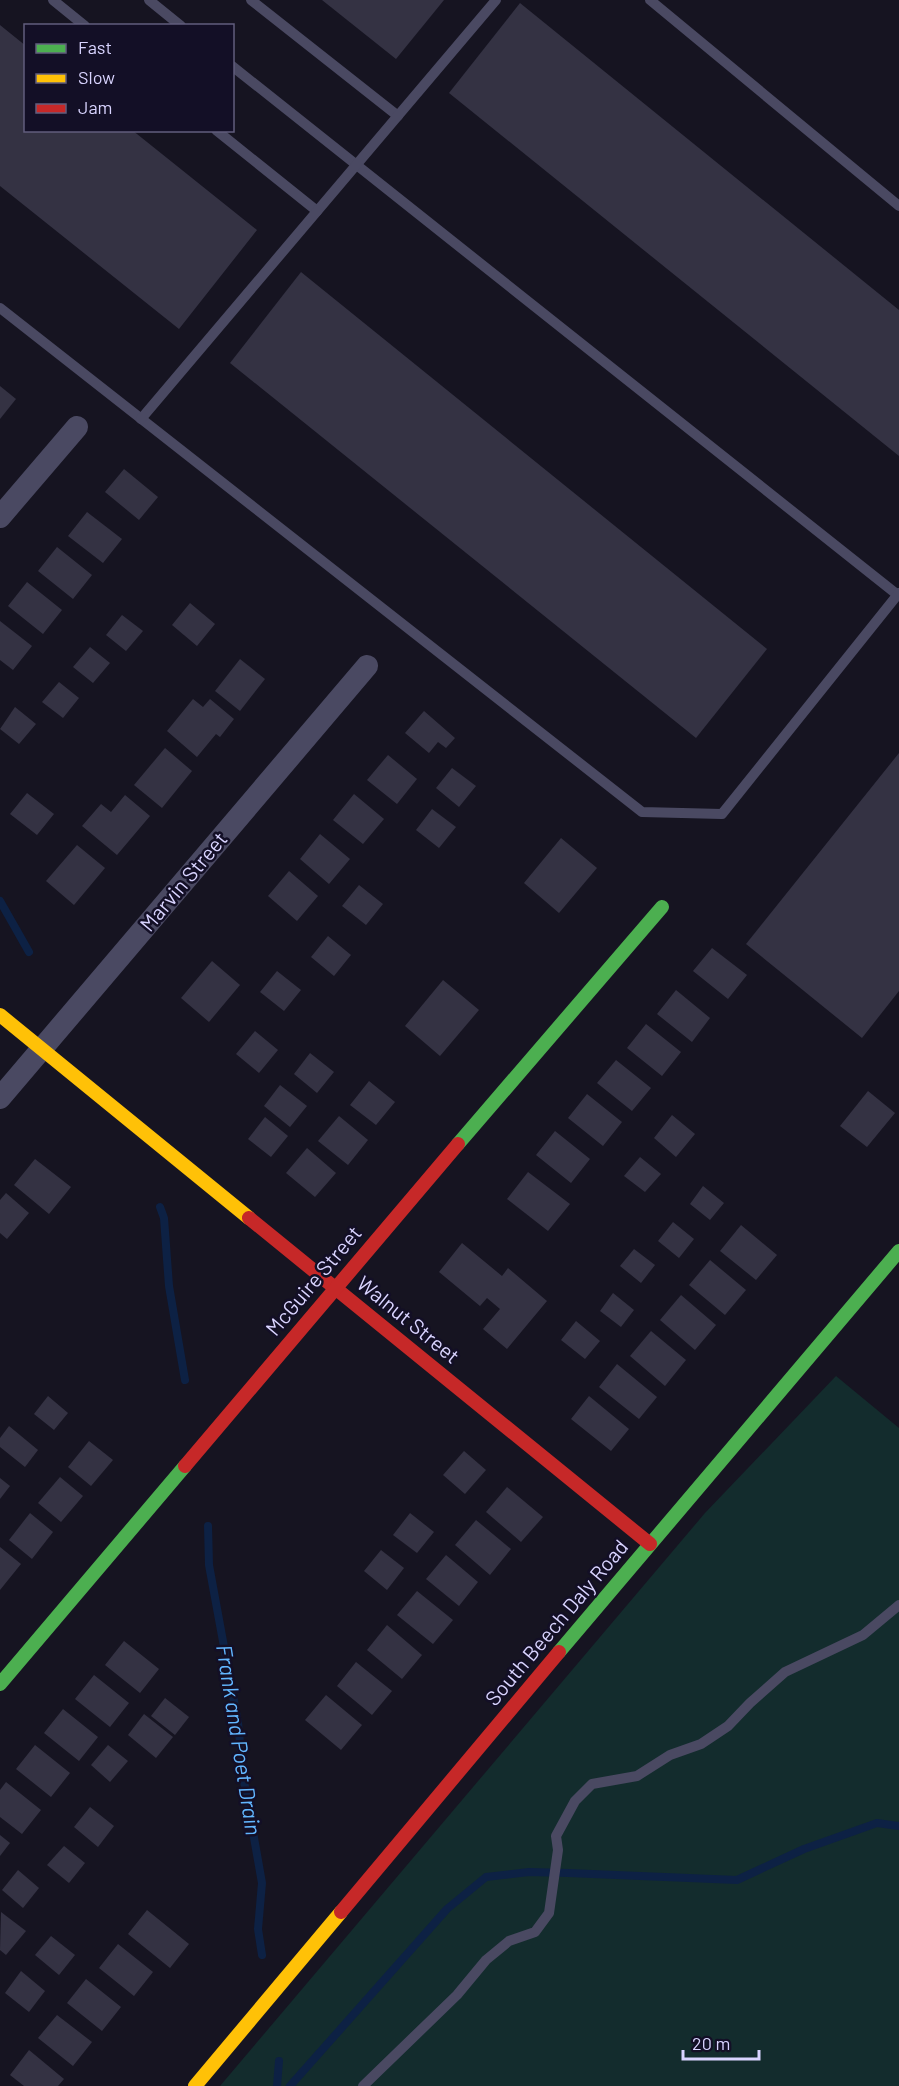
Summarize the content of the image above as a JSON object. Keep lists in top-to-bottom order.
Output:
{
  "streets": {
    "street": [
      "Marvin Street",
      "McGuire Street",
      "Walnut Street",
      "South Beech Daly Road"
    ]
  },
  "crossings": [
    ["Marvin Street", "Walnut Street"],
    ["McGuire Street", "Walnut Street"],
    ["Walnut Street", "South Beech Daly Road"]
  ],
  "water": ["Frank and Poet Drain"],
  "legend": ["Fast", "Slow", "Jam"],
  "scale_bar": "20 m"
}
